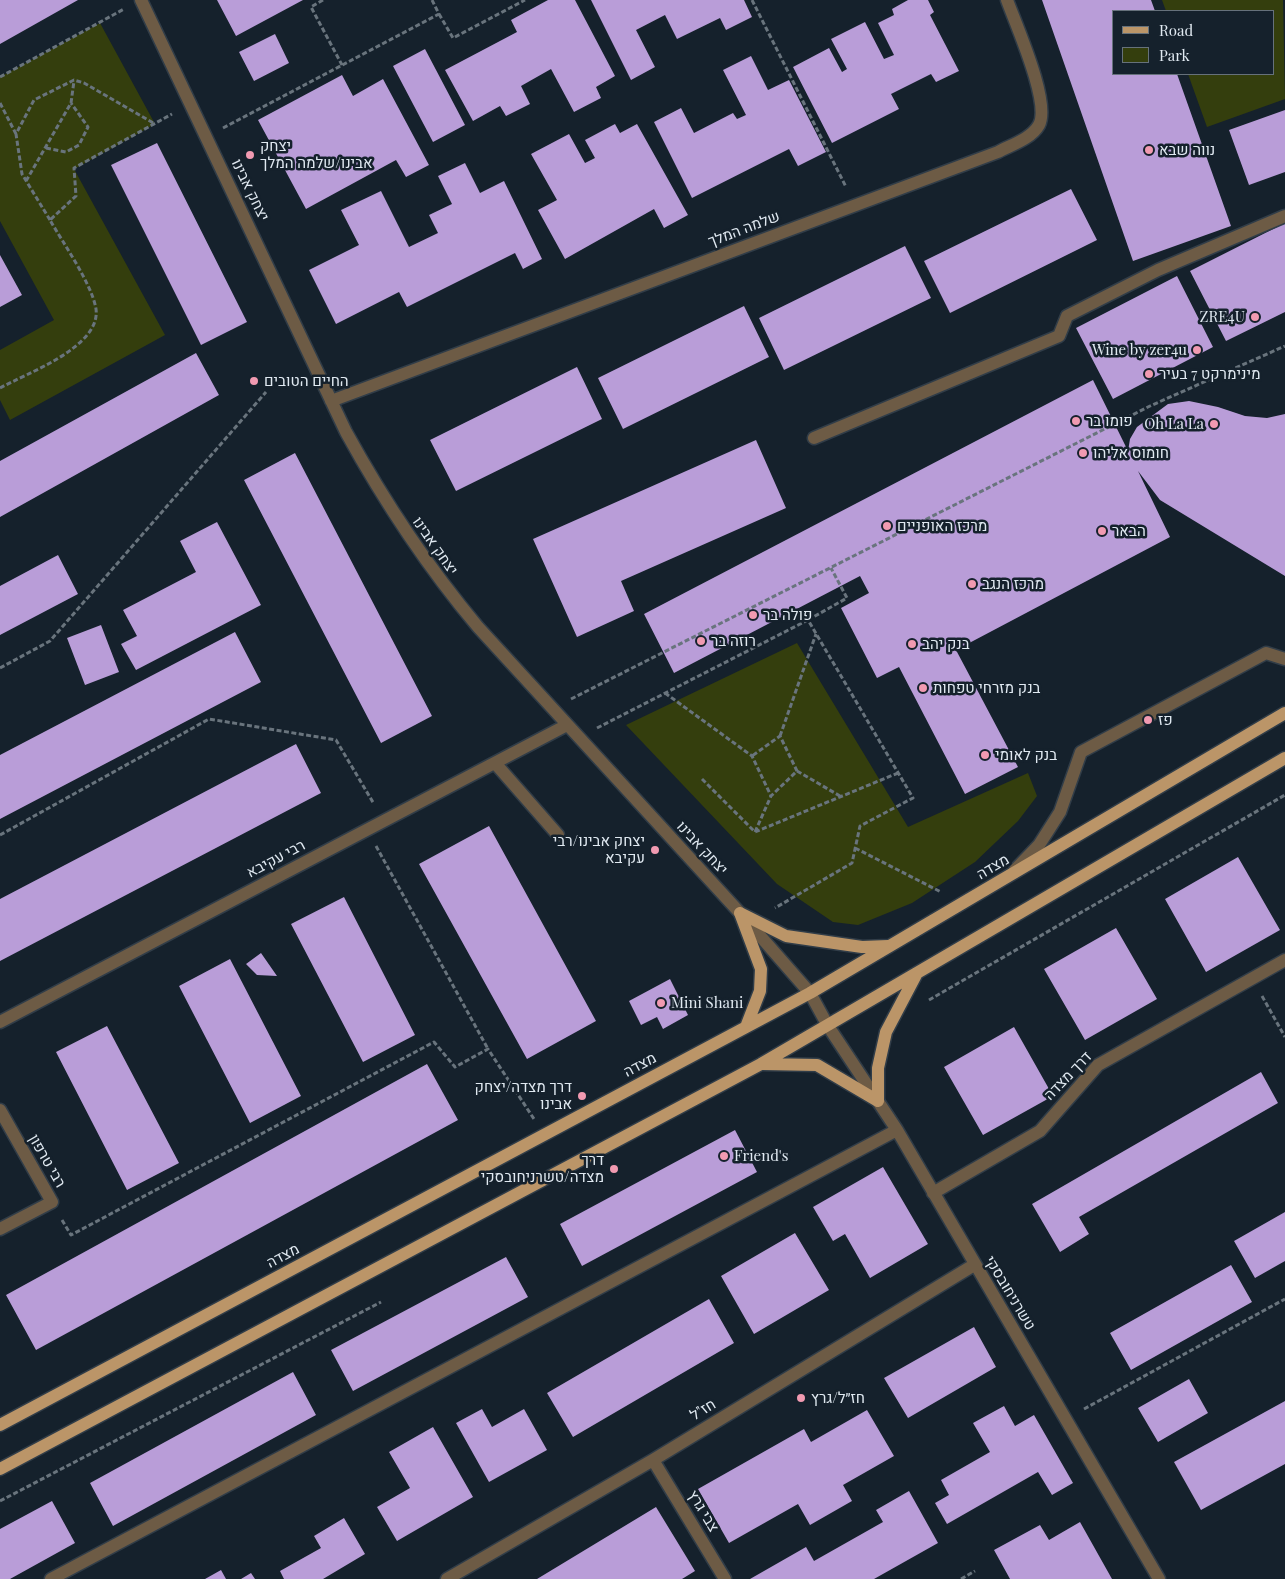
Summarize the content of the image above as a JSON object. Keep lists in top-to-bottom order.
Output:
{
  "streets": {
    "main road": ["מצדה"],
    "street": [
      "יצחק אבינו",
      "שלמה המלך",
      "רבי עקיבא",
      "דרך מצדה",
      "רבי טרפון",
      "טשרניחובסקי",
      "חז\"ל",
      "צבי גרץ"
    ]
  },
  "crossings": [
    ["יצחק אבינו", "שלמה המלך"],
    ["יצחק אבינו", "רבי עקיבא"],
    ["יצחק אבינו", "מצדה"],
    ["יצחק אבינו", "טשרניחובסקי"],
    ["דרך מצדה", "טשרניחובסקי"],
    ["טשרניחובסקי", "חז\"ל"],
    ["חז\"ל", "צבי גרץ"]
  ],
  "places": [
    "נווה שבא",
    "יצחק אבינו/שלמה המלך",
    "ZRE4U",
    "Wine by zer4u",
    "מינימרקט 7 בעיר",
    "החיים הטובים",
    "פומו בר",
    "Oh La La",
    "חומוס אליהו",
    "מרכז האופניים",
    "הבאר",
    "מרכז הנגב",
    "פולה בר",
    "רוזה בר",
    "בנק יהב",
    "בנק מזרחי טפחות",
    "פז",
    "בנק לאומי",
    "יצחק אבינו/רבי עקיבא",
    "Mini Shani",
    "דרך מצדה/יצחק אבינו",
    "Friend's",
    "דרך מצדה/טשרניחובסקי",
    "חז״ל/גרץ"
  ],
  "legend": ["Road", "Park"]
}
